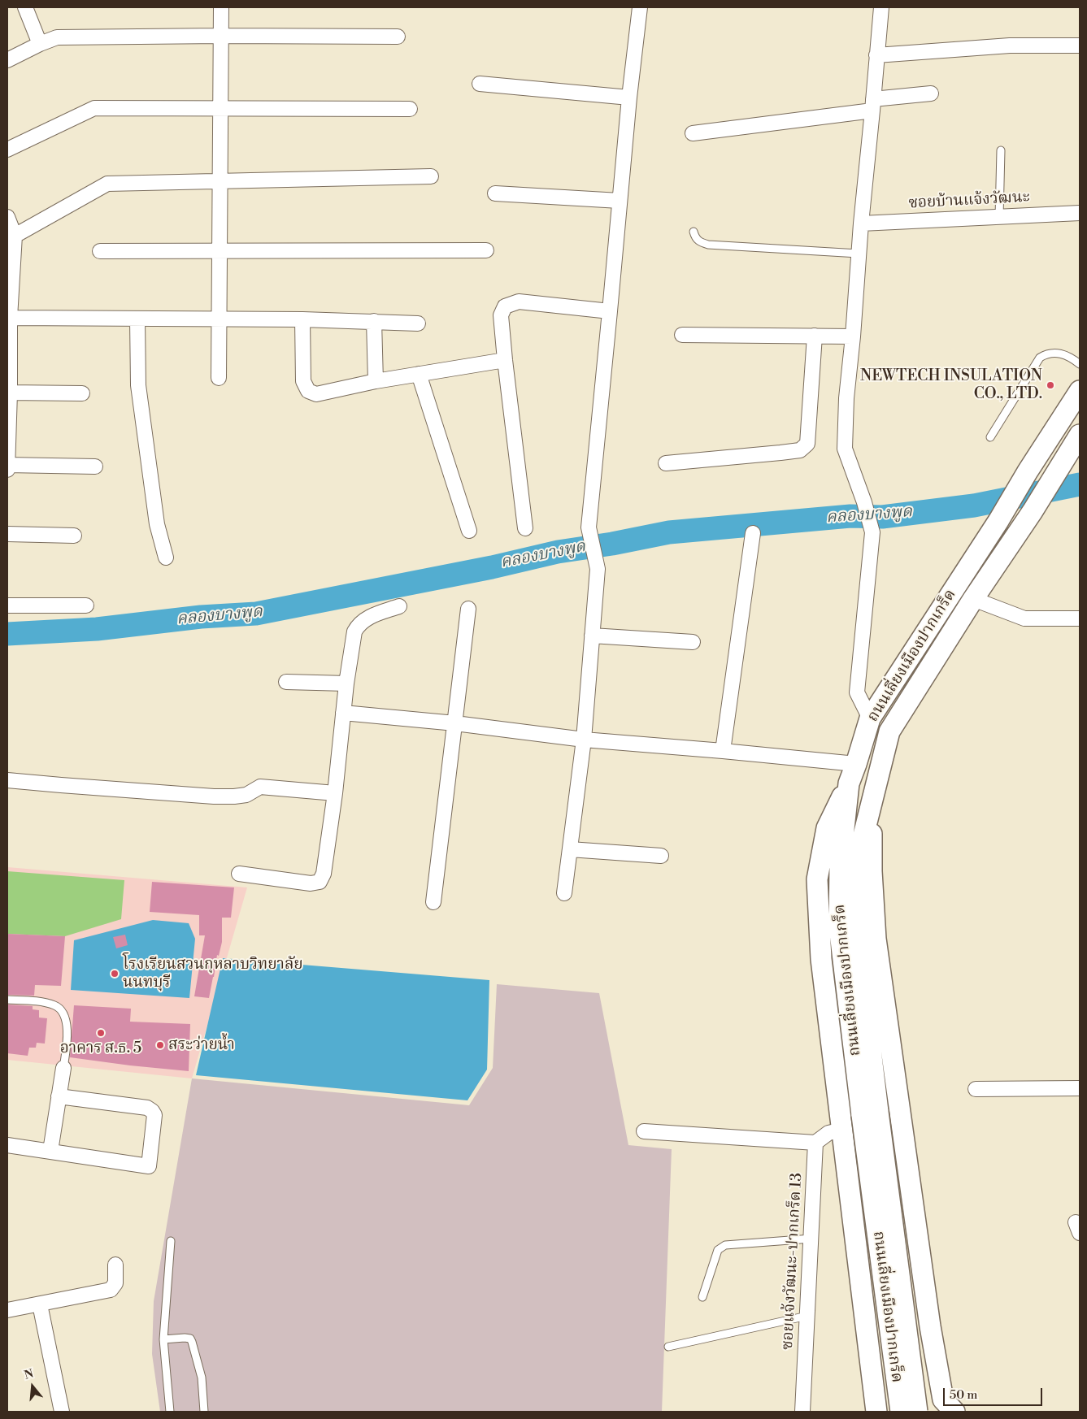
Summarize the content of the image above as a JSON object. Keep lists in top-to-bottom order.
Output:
{
  "streets": {
    "main road": ["ถนนเลี่ยงเมืองปากเกร็ด"],
    "street": ["ซอยบ้านแจ้งวัฒนะ", "ซอยแจ้งวัฒนะ-ปากเกร็ด 13"]
  },
  "water": ["คลองบางพูด"],
  "places": [
    "NEWTECH INSULATION CO., LTD.",
    "โรงเรียนสวนกุหลาบวิทยาลัย นนทบุรี",
    "อาคาร ส.ธ. 5",
    "สระว่ายน้ำ"
  ],
  "scale_bar": "50 m",
  "north": "top"
}
